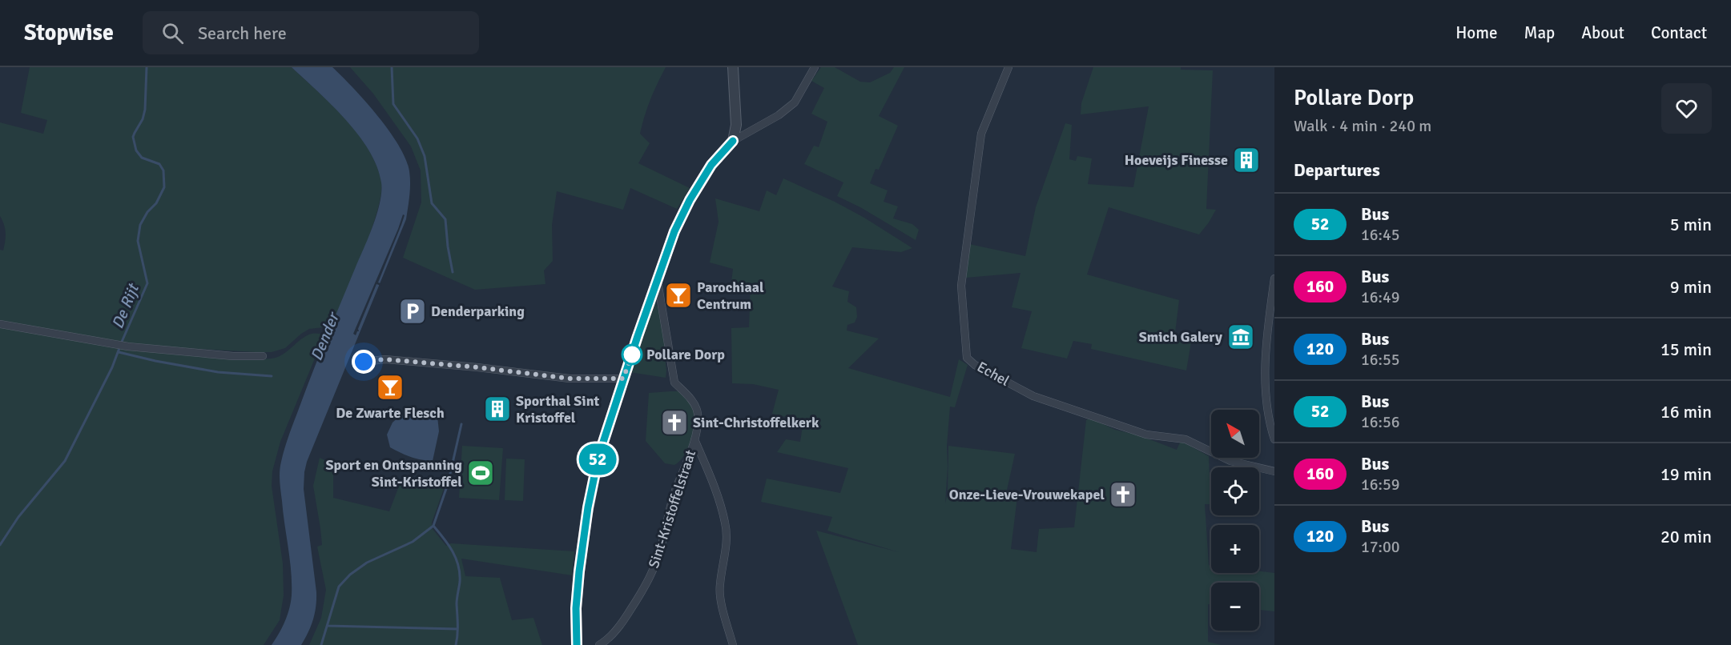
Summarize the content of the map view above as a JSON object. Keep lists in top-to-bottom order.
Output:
{
  "streets": {
    "street": ["Echel", "Sint-Kristoffelstraat"]
  },
  "water": ["De Rijt", "Dender"],
  "places": {
    "building": ["Hoeveijs Finesse", "Sporthal Sint Kristoffel"],
    "bar": ["Parochiaal Centrum", "De Zwarte Flesch"],
    "parking": ["Denderparking"],
    "museum": ["Smich Galery"],
    "other": ["Pollare Dorp"],
    "church": ["Sint-Christoffelkerk", "Onze-Lieve-Vrouwekapel"],
    "sports": ["Sport en Ontspanning Sint-Kristoffel"]
  },
  "lines": ["bus line 52"],
  "north": "top left",
  "page": {
    "header": "Stopwise",
    "search": "Search here",
    "nav": [
      "Home",
      "Map",
      "About",
      "Contact"
    ],
    "on_map": "52",
    "heading": [
      ["Pollare Dorp", "Walk · 4 min · 240 m"],
      "Departures"
    ],
    "list": [
      {
        "mark": "52",
        "name": "Bus",
        "note": "16:45",
        "value": "5 min"
      },
      {
        "mark": "160",
        "name": "Bus",
        "note": "16:49",
        "value": "9 min"
      },
      {
        "mark": "120",
        "name": "Bus",
        "note": "16:55",
        "value": "15 min"
      },
      {
        "mark": "52",
        "name": "Bus",
        "note": "16:56",
        "value": "16 min"
      },
      {
        "mark": "160",
        "name": "Bus",
        "note": "16:59",
        "value": "19 min"
      },
      {
        "mark": "120",
        "name": "Bus",
        "note": "17:00",
        "value": "20 min"
      }
    ],
    "map_buttons": ["+", "−"]
  }
}
